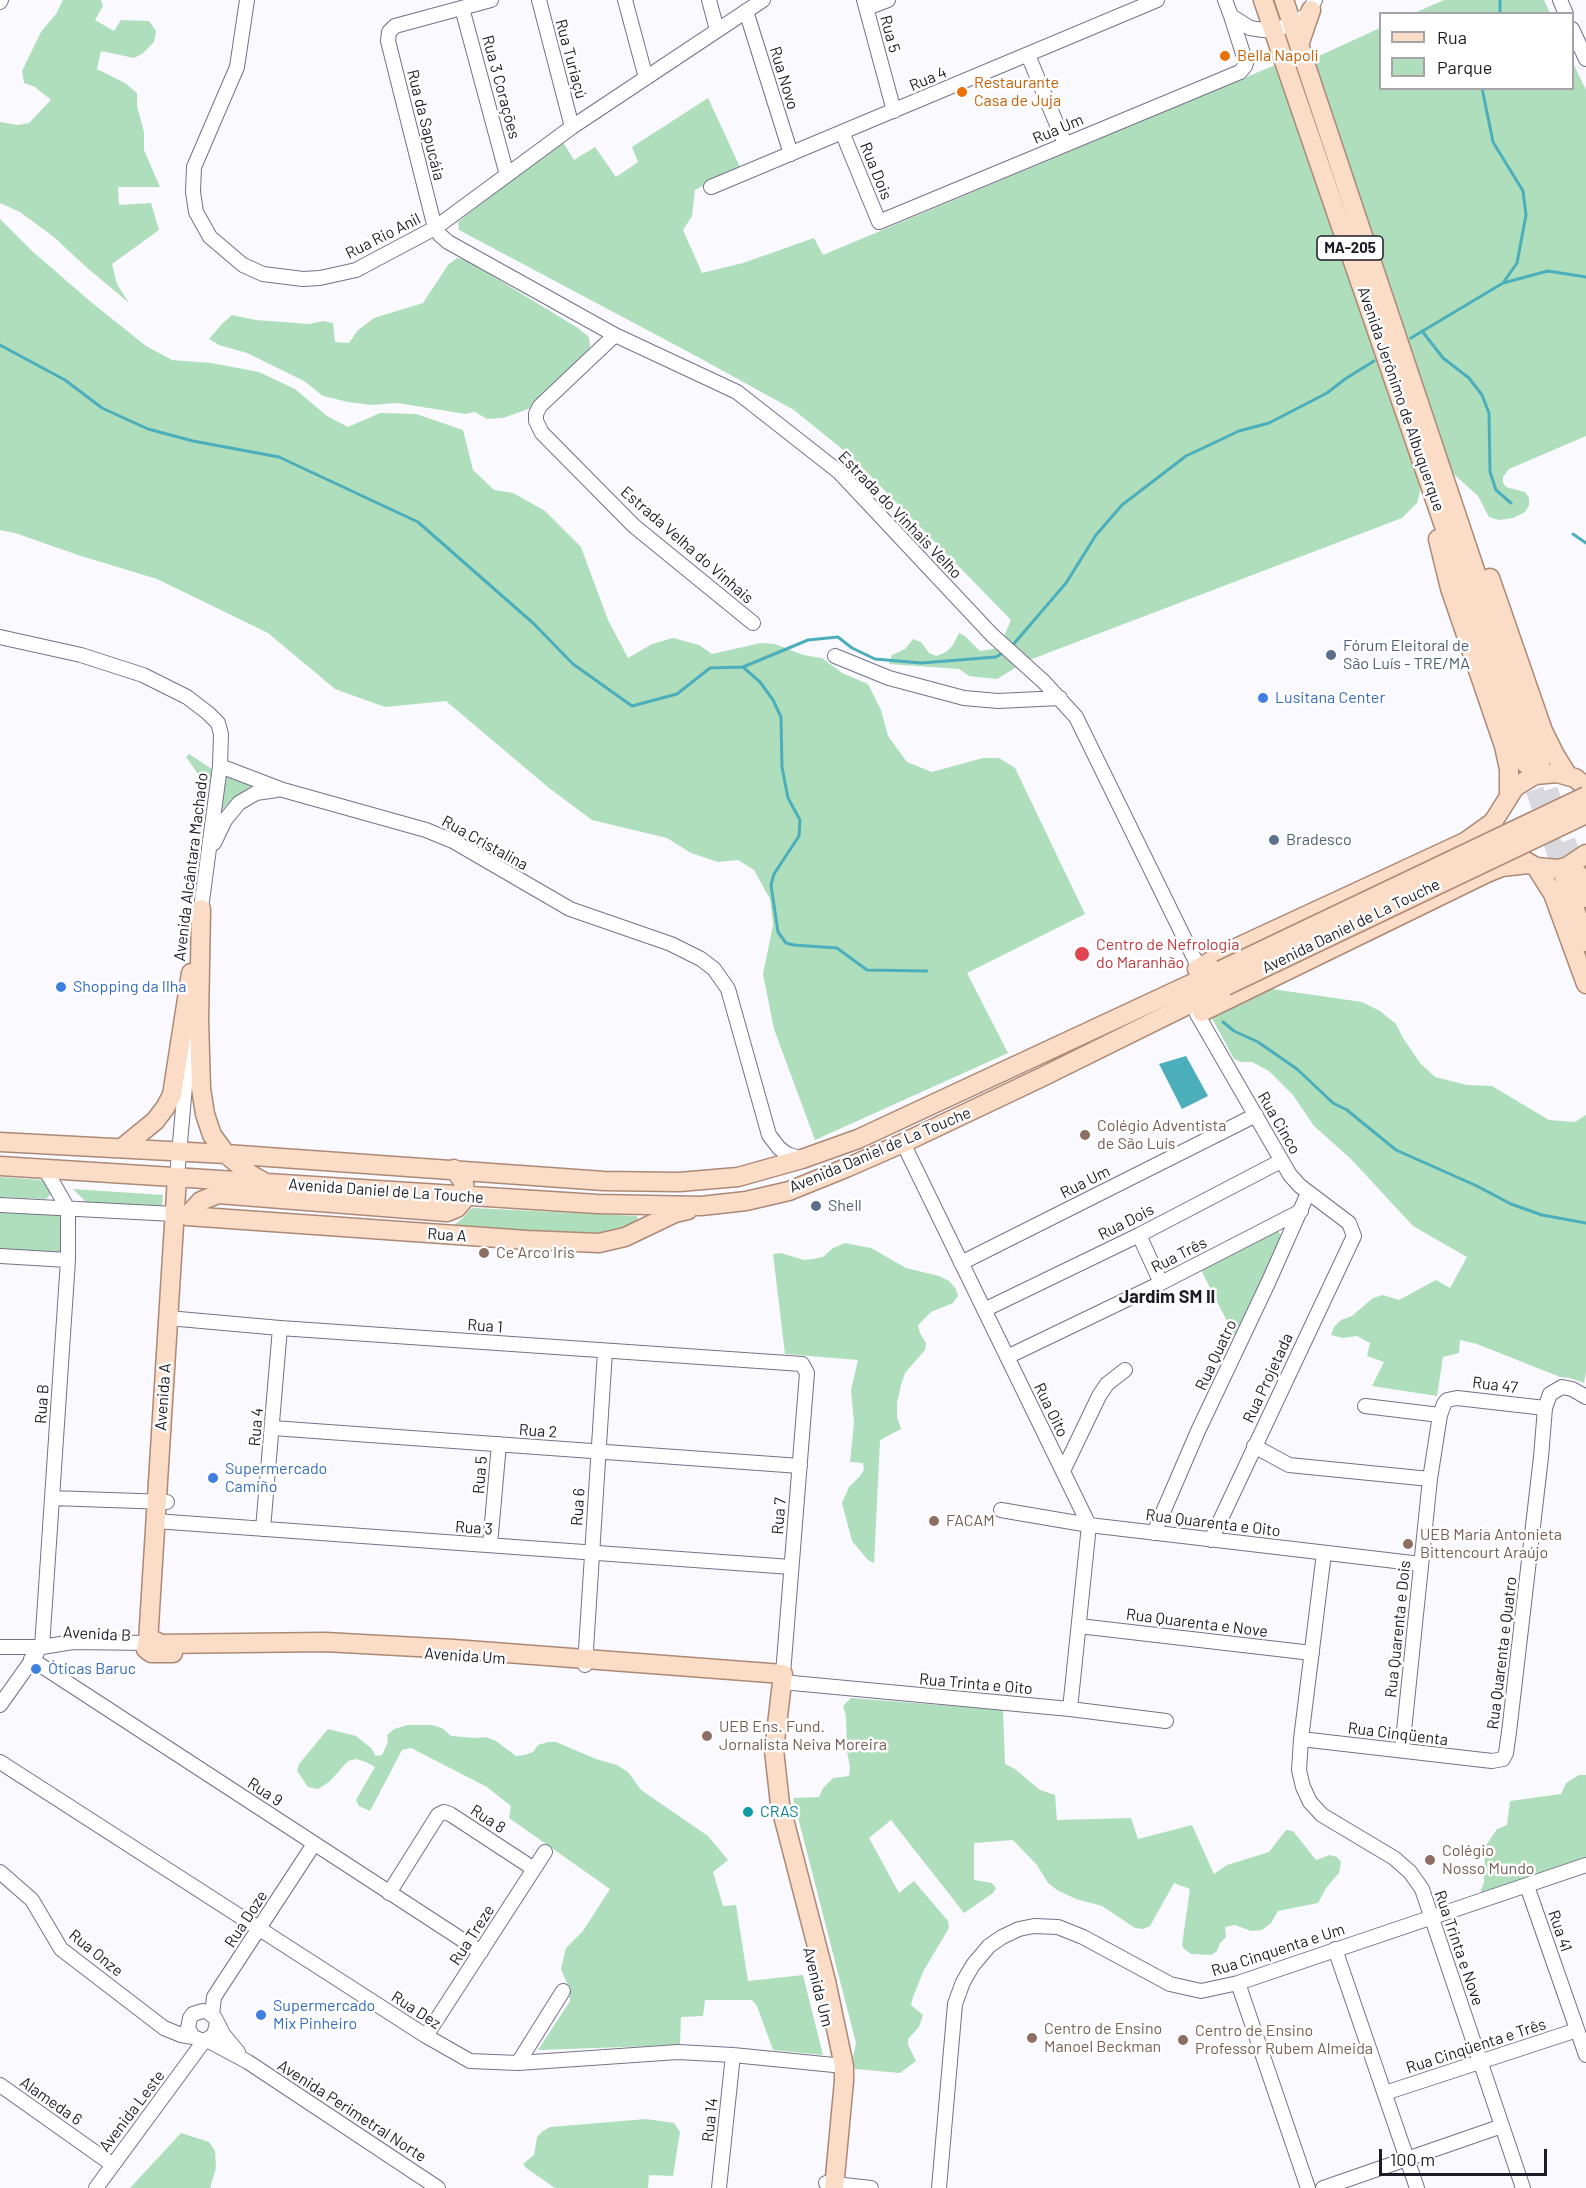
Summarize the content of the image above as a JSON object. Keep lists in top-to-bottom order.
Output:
{
  "streets": {
    "main road": [
      "MA-205",
      "Avenida Jerônimo de Albuquerque",
      "Avenida Daniel de La Touche",
      "Rua A",
      "Avenida A",
      "Avenida Um"
    ],
    "street": [
      "Rua 5",
      "Rua Turiaçú",
      "Rua Novo",
      "Rua 4",
      "Rua 3 Corações",
      "Rua da Sapucáia",
      "Rua Um",
      "Rua Dois",
      "Rua Rio Anil",
      "Estrada do Vinhais Velho",
      "Estrada Velha do Vinhais",
      "Rua Cristalina",
      "Avenida Alcântara Machado",
      "Rua Cinco",
      "Rua Três",
      "Rua 1",
      "Rua Quatro",
      "Rua Projetada",
      "Rua 47",
      "Rua B",
      "Rua Oito",
      "Rua 2",
      "Rua 6",
      "Rua 7",
      "Rua Quarenta e Oito",
      "Rua 3",
      "Rua Quarenta e Nove",
      "Rua Quarenta e Dois",
      "Avenida B",
      "Rua Quarenta e Quatro",
      "Rua Trinta e Oito",
      "Rua Cinqüenta",
      "Rua 9",
      "Rua 8",
      "Rua Doze",
      "Rua 41",
      "Rua Treze",
      "Rua Trinta e Nove",
      "Rua Cinquenta e Um",
      "Rua Onze",
      "Rua Dez",
      "Rua Cinqüenta e Três",
      "Alameda 6",
      "Avenida Leste",
      "Avenida Perimetral Norte",
      "Rua 14"
    ]
  },
  "crossings": [
    ["Rua 5", "Rua 4"],
    ["Rua 5", "Rua 2"],
    ["Rua 5", "Rua 3"],
    ["Rua Turiaçú", "Rua Rio Anil"],
    ["Rua Novo", "Rua 4"],
    ["Rua Novo", "Rua Rio Anil"],
    ["Rua 4", "Rua Dois"],
    ["Rua 4", "Rua 1"],
    ["Rua 4", "Rua 2"],
    ["Rua 4", "Rua 3"],
    ["Rua 3 Corações", "Rua da Sapucáia"],
    ["Rua 3 Corações", "Rua Rio Anil"],
    ["Rua da Sapucáia", "Rua Rio Anil"],
    ["Rua da Sapucáia", "Estrada do Vinhais Velho"],
    ["Rua Um", "Rua Dois"],
    ["Rua Um", "Rua Cinco"],
    ["Rua Um", "Rua Oito"],
    ["Rua Dois", "Rua Cinco"],
    ["Rua Dois", "Rua Oito"],
    ["Rua Rio Anil", "Estrada do Vinhais Velho"],
    ["Estrada do Vinhais Velho", "Estrada Velha do Vinhais"],
    ["Rua Cristalina", "Avenida Alcântara Machado"],
    ["Rua Cristalina", "Avenida Daniel de La Touche"],
    ["Avenida Alcântara Machado", "Avenida Daniel de La Touche"],
    ["Avenida Alcântara Machado", "Avenida A"],
    ["Avenida Daniel de La Touche", "Rua A"],
    ["Avenida Daniel de La Touche", "Avenida A"],
    ["Avenida Daniel de La Touche", "Rua B"],
    ["Avenida Daniel de La Touche", "Rua Oito"],
    ["Rua Cinco", "Rua Quatro"],
    ["Rua Cinco", "Rua Projetada"],
    ["Rua A", "Avenida A"],
    ["Rua A", "Rua B"],
    ["Rua Três", "Rua Quatro"],
    ["Rua Três", "Rua Oito"],
    ["Rua 1", "Avenida A"],
    ["Rua 1", "Rua 6"],
    ["Rua 1", "Rua 7"],
    ["Rua Quatro", "Rua Quarenta e Oito"],
    ["Rua Projetada", "Rua Quarenta e Oito"],
    ["Rua 47", "Rua Quarenta e Dois"],
    ["Rua 47", "Rua Quarenta e Quatro"],
    ["Avenida A", "Rua 3"],
    ["Avenida A", "Avenida B"],
    ["Avenida A", "Avenida Um"],
    ["Rua B", "Avenida B"],
    ["Rua Oito", "Rua Quarenta e Oito"],
    ["Rua 2", "Rua 6"],
    ["Rua 2", "Rua 7"],
    ["Rua 6", "Rua 3"],
    ["Rua 6", "Avenida Um"],
    ["Rua 7", "Rua 3"],
    ["Rua 7", "Avenida Um"],
    ["Rua 7", "Rua Trinta e Oito"],
    ["Rua Quarenta e Oito", "Rua Quarenta e Dois"],
    ["Rua Quarenta e Oito", "Rua Trinta e Nove"],
    ["Rua Quarenta e Nove", "Rua Trinta e Nove"],
    ["Rua Quarenta e Dois", "Rua Cinqüenta"],
    ["Avenida B", "Avenida Um"],
    ["Rua Quarenta e Quatro", "Rua Cinqüenta"],
    ["Avenida Um", "Rua Trinta e Oito"],
    ["Avenida Um", "Rua Dez"],
    ["Rua Cinqüenta", "Rua Trinta e Nove"],
    ["Rua 9", "Rua 8"],
    ["Rua 9", "Rua Doze"],
    ["Rua 9", "Rua Treze"],
    ["Rua 8", "Rua Treze"],
    ["Rua Doze", "Rua Onze"],
    ["Rua Doze", "Rua Dez"],
    ["Rua Doze", "Avenida Leste"],
    ["Rua Doze", "Avenida Perimetral Norte"],
    ["Rua 41", "Rua Cinquenta e Um"],
    ["Rua 41", "Rua Cinqüenta e Três"],
    ["Rua Treze", "Rua Dez"],
    ["Rua Trinta e Nove", "Rua Cinquenta e Um"],
    ["Rua Trinta e Nove", "Rua Cinqüenta e Três"],
    ["Rua Onze", "Avenida Leste"],
    ["Rua Onze", "Avenida Perimetral Norte"],
    ["Rua Dez", "Rua 14"],
    ["Alameda 6", "Avenida Leste"],
    ["Avenida Leste", "Avenida Perimetral Norte"]
  ],
  "districts": ["Jardim SM II"],
  "places": [
    "Bella Napoli",
    "Restaurante Casa de Juja",
    "Fórum Eleitoral de São Luís - TRE/MA",
    "Lusitana Center",
    "Bradesco",
    "Centro de Nefrologia do Maranhão",
    "Shopping da Ilha",
    "Colégio Adventista de São Luís",
    "Shell",
    "Ce Arco Iris",
    "Supermercado Camiño",
    "FACAM",
    "UEB Maria Antonieta Bittencourt Araújo",
    "Óticas Baruc",
    "UEB Ens. Fund. Jornalista Neiva Moreira",
    "CRAS",
    "Colégio Nosso Mundo",
    "Supermercado Mix Pinheiro",
    "Centro de Ensino Manoel Beckman",
    "Centro de Ensino Professor Rubem Almeida"
  ],
  "legend": ["Rua", "Parque"],
  "scale_bar": "100 m"
}
